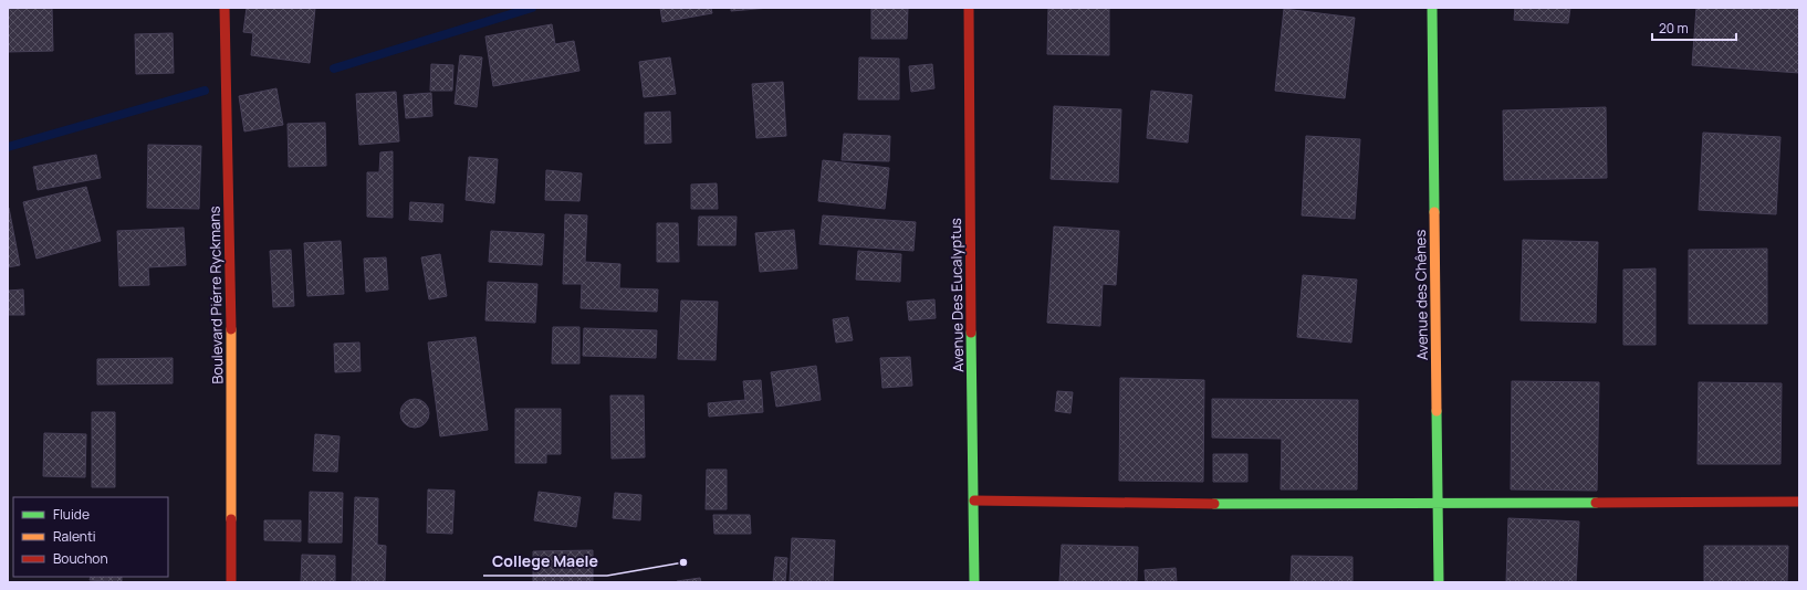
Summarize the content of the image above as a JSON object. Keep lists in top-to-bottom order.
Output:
{
  "streets": {
    "street": ["Boulevard Piérre Ryckmans", "Avenue Des Eucalyptus", "Avenue des Chênes"]
  },
  "places": ["College Maele"],
  "legend": ["Fluide", "Ralenti", "Bouchon"],
  "scale_bar": "20 m"
}
